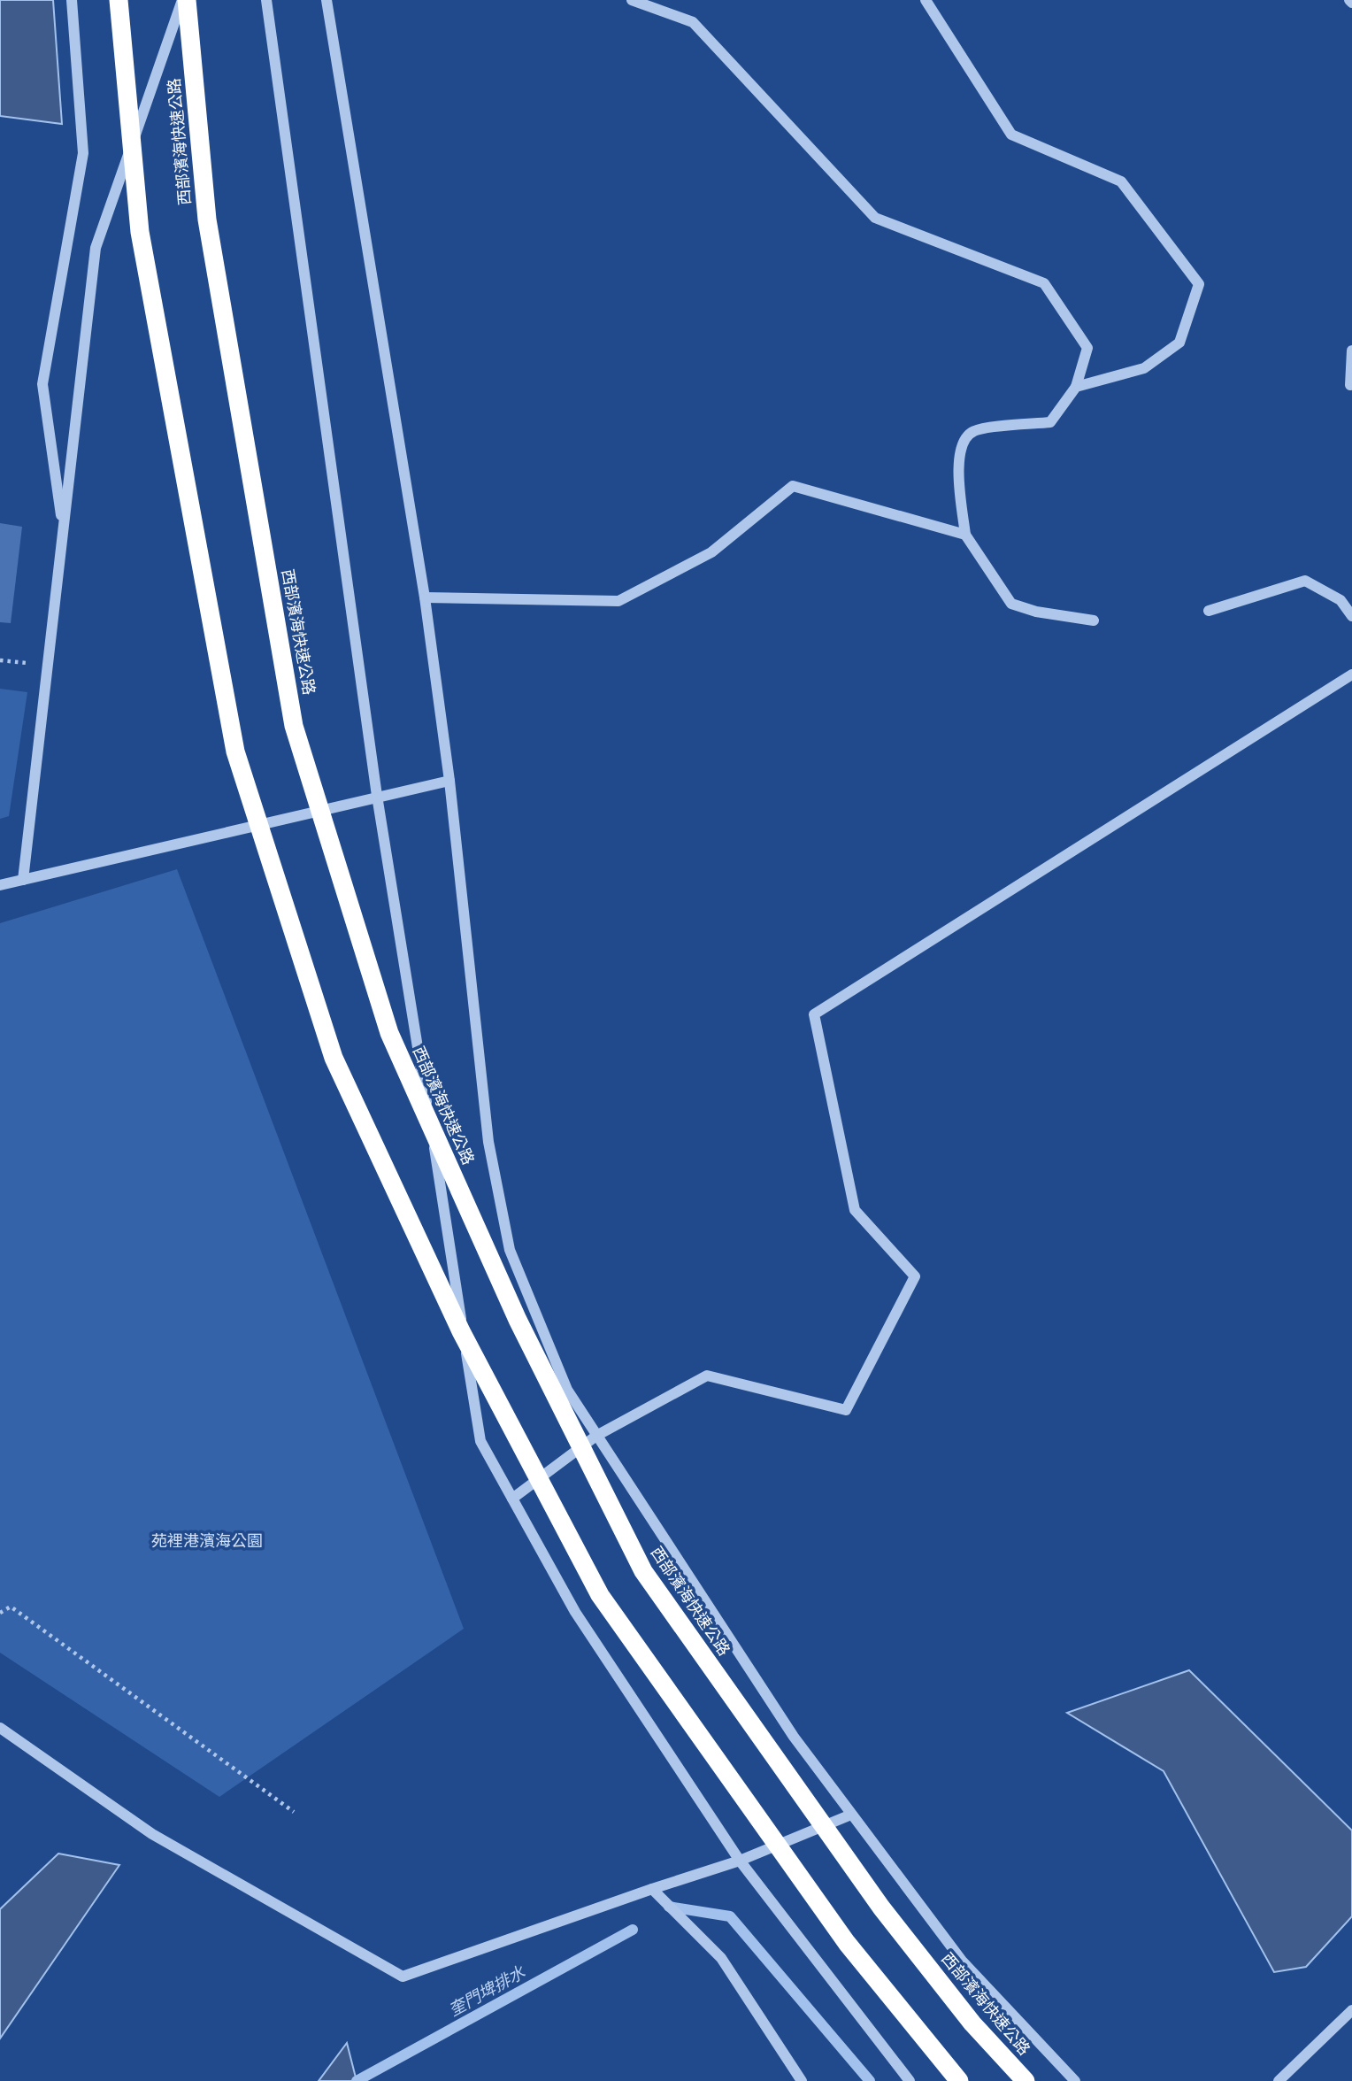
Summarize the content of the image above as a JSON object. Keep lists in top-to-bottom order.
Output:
{
  "streets": {
    "highway": ["西部濱海快速公路"]
  },
  "water": ["奎門埤排水"],
  "parks": ["苑裡港濱海公園"]
}
